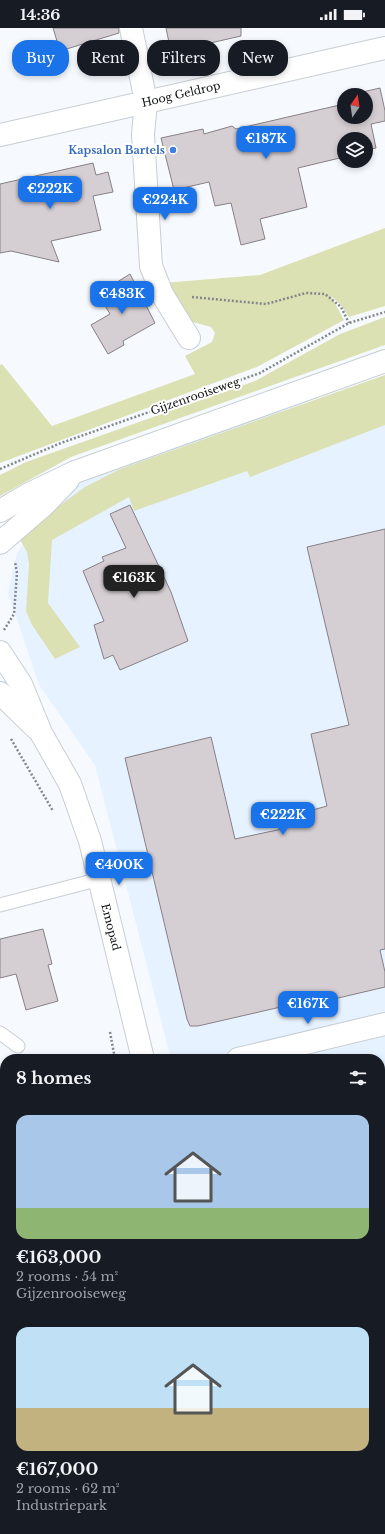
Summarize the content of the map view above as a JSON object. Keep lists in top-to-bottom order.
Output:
{
  "streets": {
    "main road": ["Hoog Geldrop", "Emopad"],
    "path": ["Gijzenrooiseweg"]
  },
  "places": ["Kapsalon Bartels"],
  "north": "top",
  "page": {
    "status": "14:36",
    "chip": [
      "Buy",
      "Rent",
      "Filters",
      "New"
    ],
    "price": [
      "€187K",
      "€222K",
      "€224K",
      "€483K",
      "€163K",
      "€222K",
      "€400K",
      "€167K"
    ],
    "heading": "8 homes",
    "list": [
      {
        "name": "€163,000",
        "note": "2 rooms · 54 m² · Gijzenrooiseweg"
      },
      {
        "name": "€167,000",
        "note": "2 rooms · 62 m² · Industriepark"
      }
    ]
  }
}
